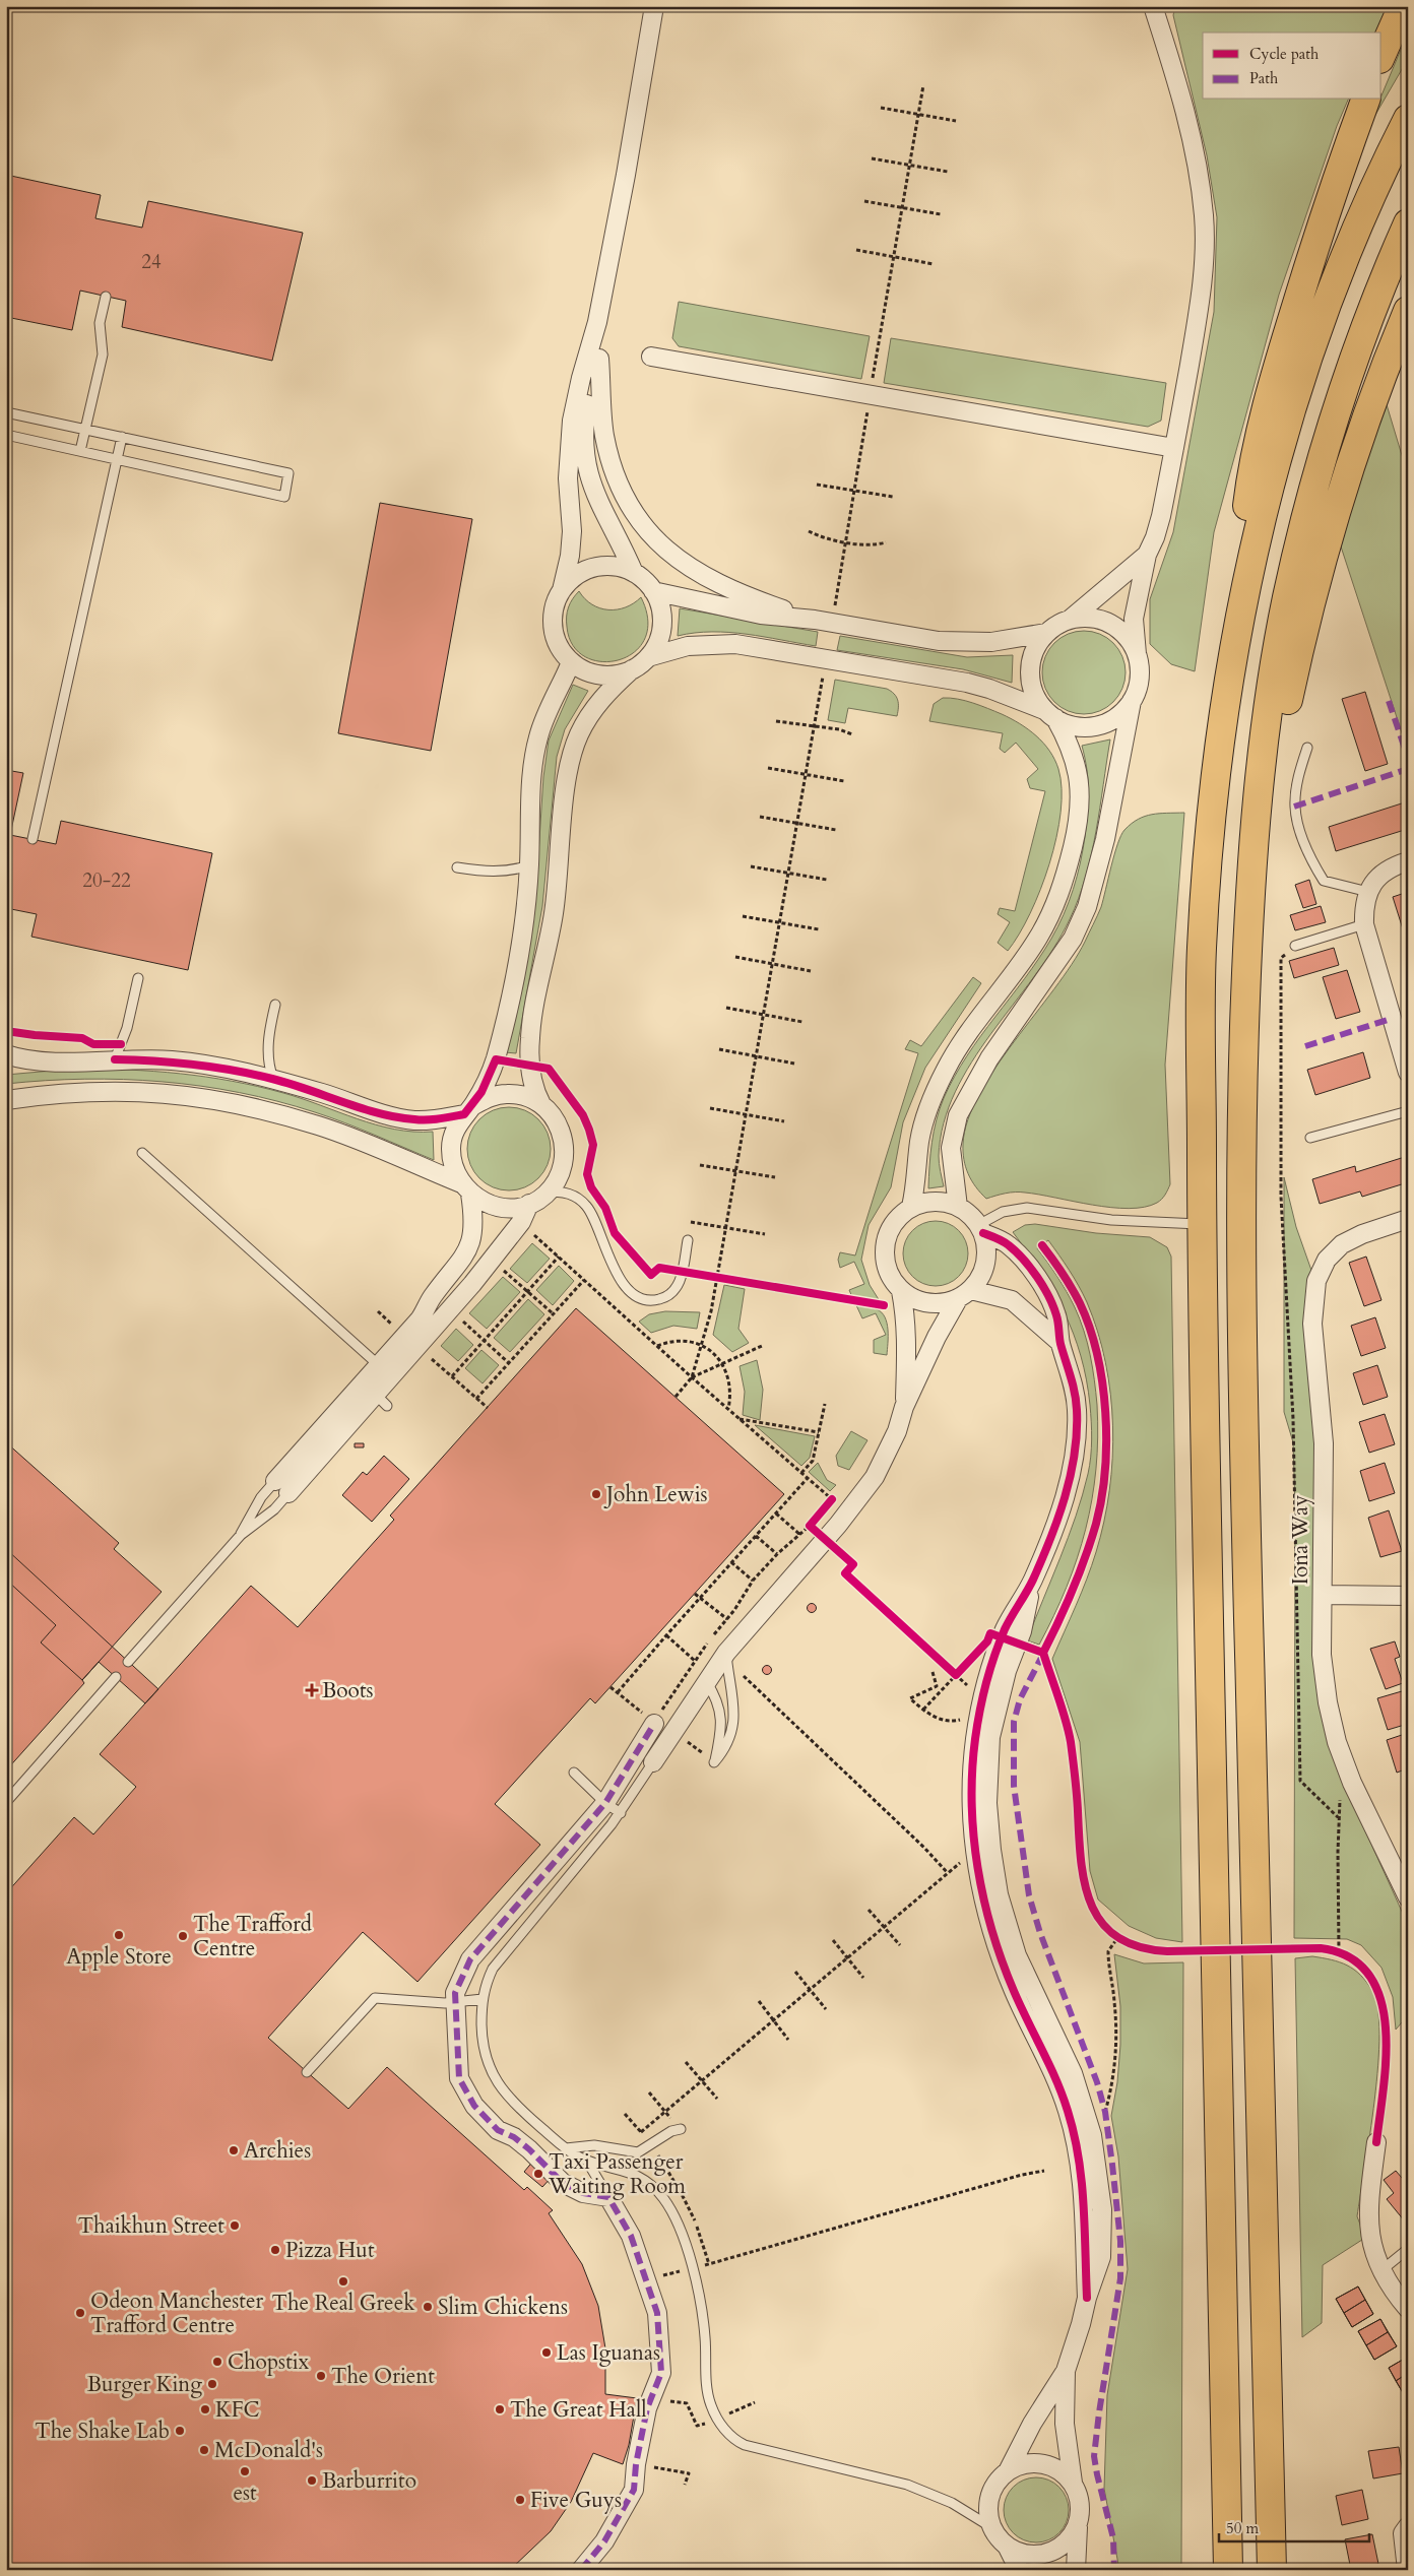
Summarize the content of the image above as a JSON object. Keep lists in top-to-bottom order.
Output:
{
  "streets": {
    "street": ["Iona Way"]
  },
  "places": {
    "other": [
      "John Lewis",
      "Apple Store",
      "The Trafford Centre",
      "Archies",
      "Taxi Passenger Waiting Room",
      "Thaikhun Street",
      "Pizza Hut",
      "The Real Greek",
      "Slim Chickens",
      "Odeon Manchester Trafford Centre",
      "Las Iguanas",
      "Chopstix",
      "The Orient",
      "Burger King",
      "KFC",
      "The Great Hall",
      "The Shake Lab",
      "McDonald's",
      "est",
      "Barburrito",
      "Five Guys"
    ],
    "health": ["Boots"]
  },
  "house_numbers": ["24", "20-22"],
  "legend": ["Cycle path", "Path"],
  "scale_bar": "50 m"
}
